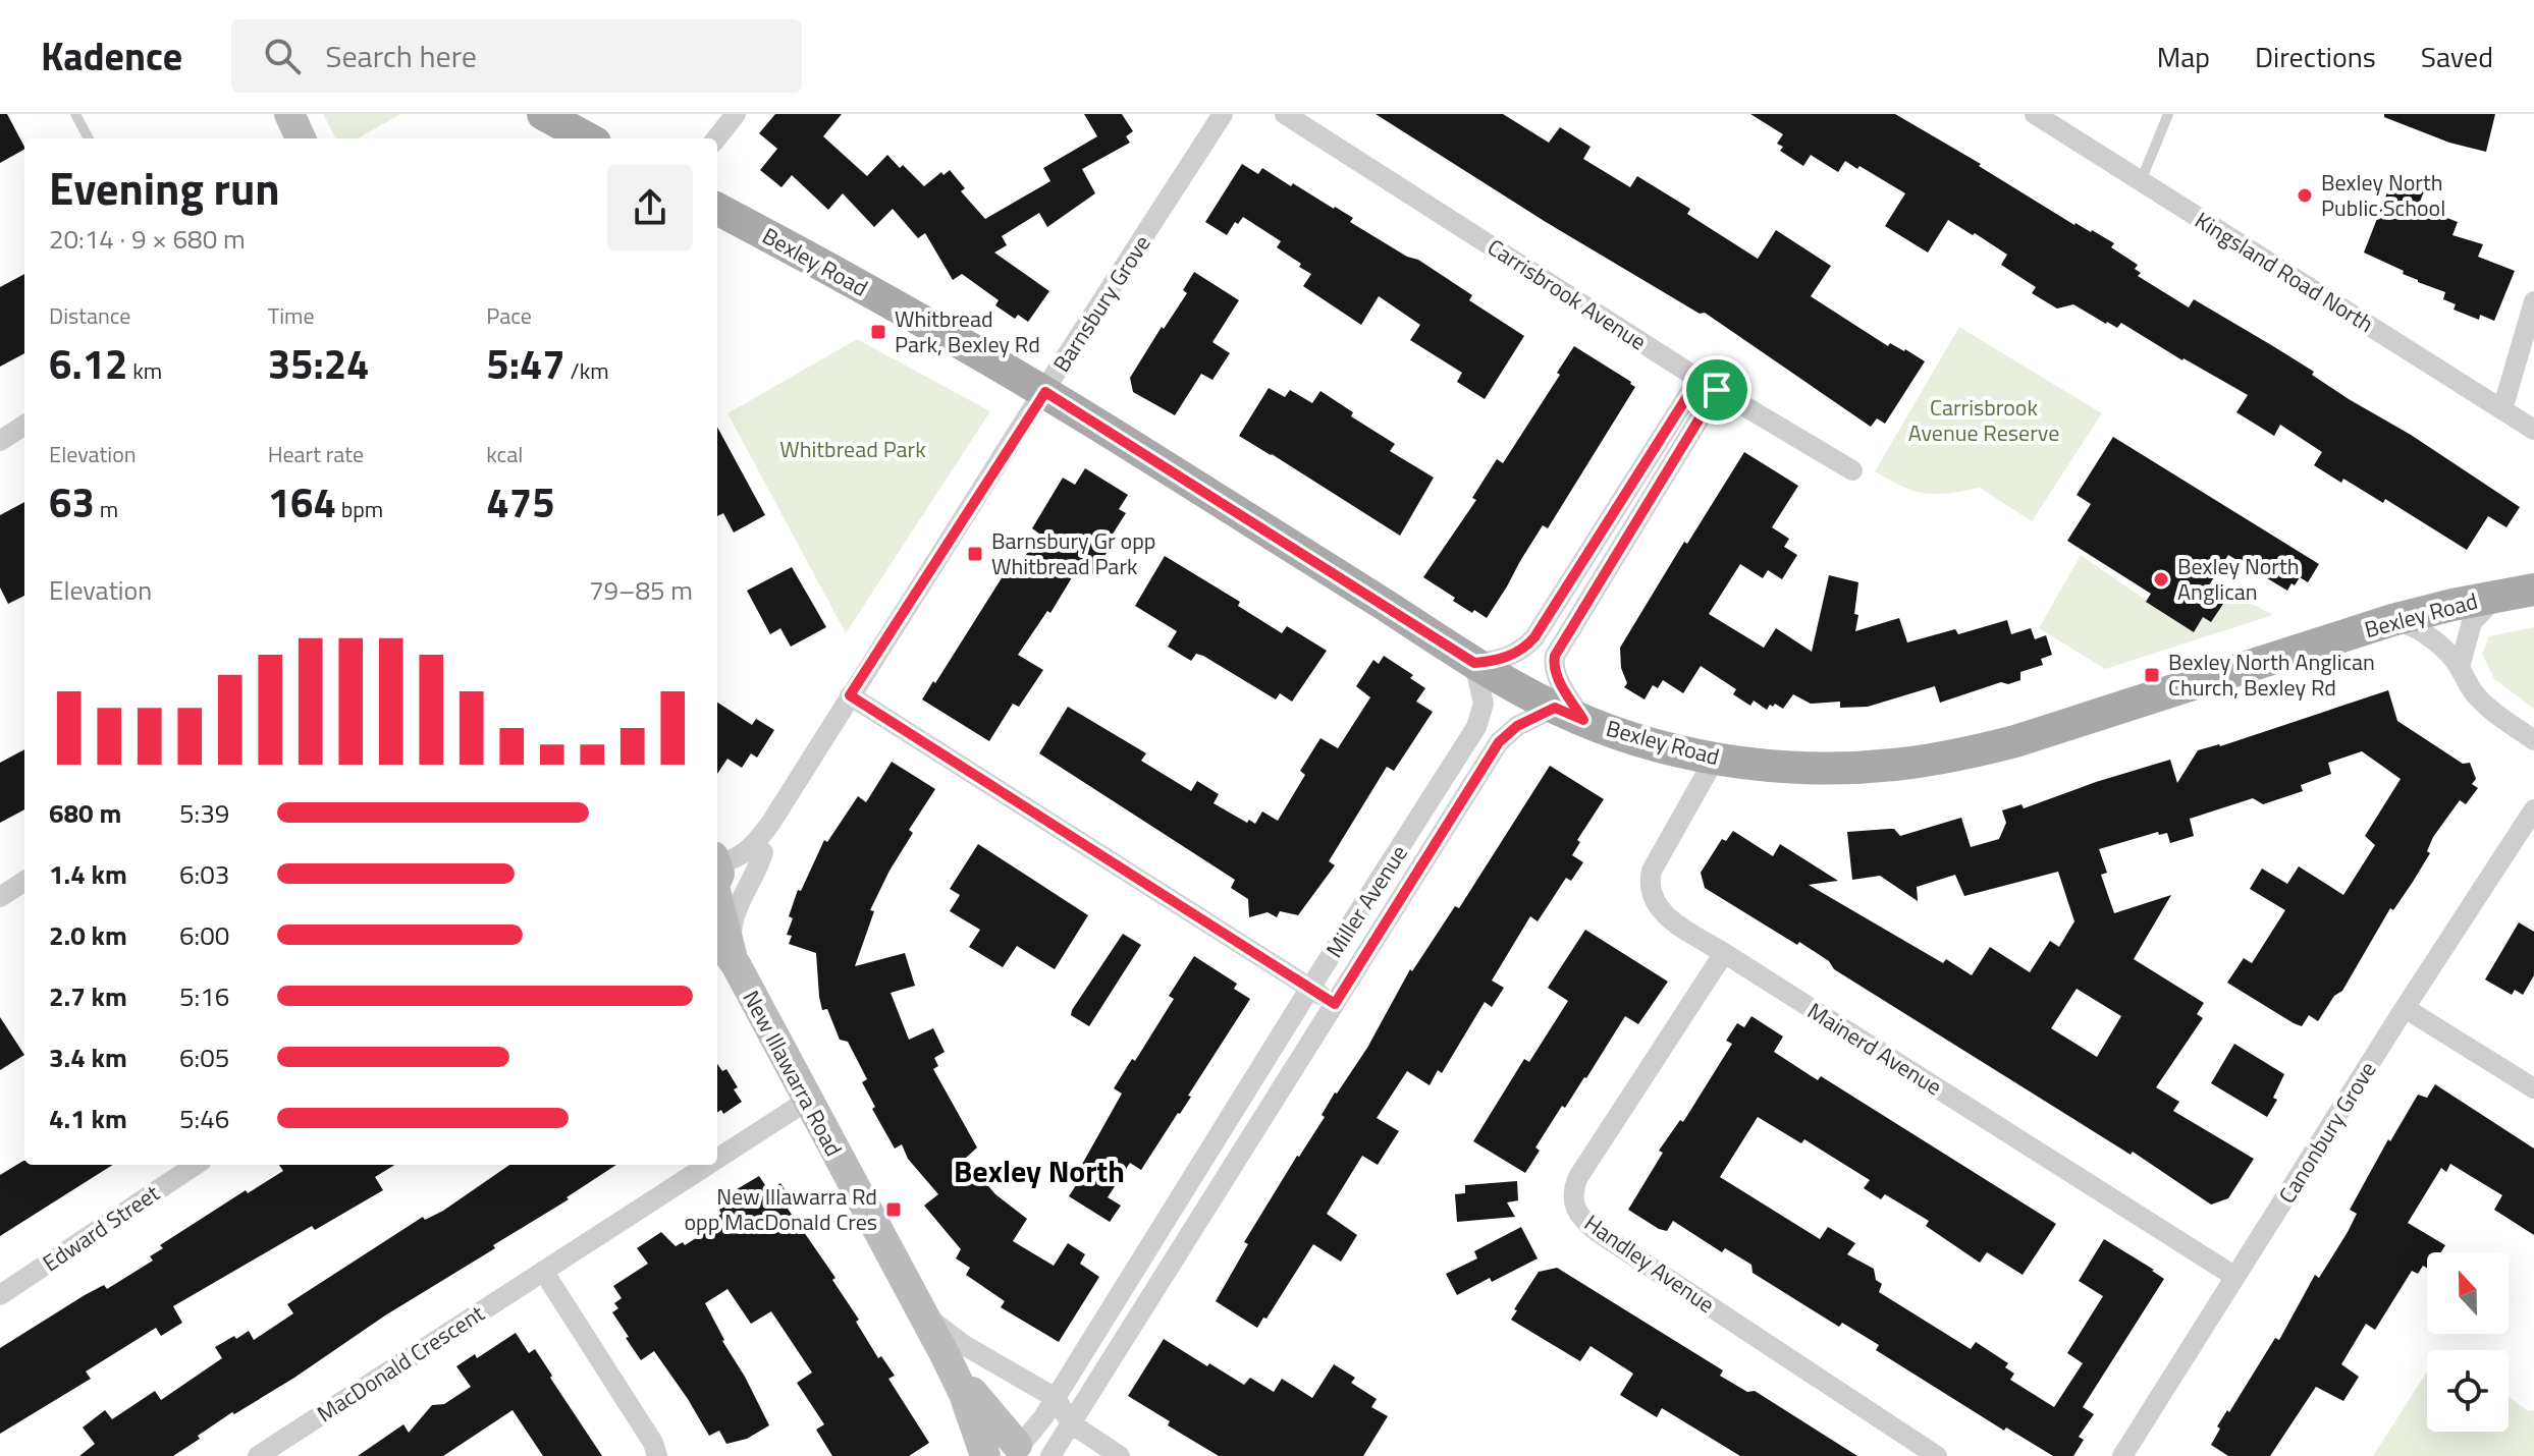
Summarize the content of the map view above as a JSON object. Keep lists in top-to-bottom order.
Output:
{
  "streets": {
    "main road": ["Bexley Road", "New Illawarra Road"],
    "street": [
      "Kingsland Road North",
      "Carrisbrook Avenue",
      "Barnsbury Grove",
      "Miller Avenue",
      "Mainerd Avenue",
      "Canonbury Grove",
      "Edward Street",
      "Handley Avenue",
      "MacDonald Crescent"
    ]
  },
  "crossings": [
    ["Bexley Road", "Barnsbury Grove"],
    ["Bexley Road", "Miller Avenue"],
    ["Bexley Road", "Mainerd Avenue"],
    ["Miller Avenue", "New Illawarra Road"],
    ["Mainerd Avenue", "Canonbury Grove"],
    ["Mainerd Avenue", "Handley Avenue"],
    ["New Illawarra Road", "MacDonald Crescent"]
  ],
  "districts": ["Bexley North"],
  "parks": ["Carrisbrook Avenue Reserve", "Whitbread Park"],
  "places": {
    "other": ["Bexley North Public School", "Bexley North Anglican"],
    "transit": [
      "Whitbread Park, Bexley Rd",
      "Barnsbury Gr opp Whitbread Park",
      "Bexley North Anglican Church, Bexley Rd",
      "New Illawarra Rd opp MacDonald Cres"
    ]
  },
  "north": "top",
  "page": {
    "header": "Kadence",
    "search": "Search here",
    "nav": ["Map", "Directions", "Saved"],
    "heading": ["Evening run", "20:14 · 9 × 680 m"],
    "stats": [
      ["Distance", "6.12 km"],
      ["Time", "35:24"],
      ["Pace", "5:47 /km"],
      ["Elevation", "63 m"],
      ["Heart rate", "164 bpm"],
      ["kcal", "475"]
    ],
    "chart": ["Elevation", "79–85 m"],
    "list": [
      {
        "name": "680 m",
        "note": "5:39"
      },
      {
        "name": "1.4 km",
        "note": "6:03"
      },
      {
        "name": "2.0 km",
        "note": "6:00"
      },
      {
        "name": "2.7 km",
        "note": "5:16"
      },
      {
        "name": "3.4 km",
        "note": "6:05"
      },
      {
        "name": "4.1 km",
        "note": "5:46"
      }
    ]
  }
}
